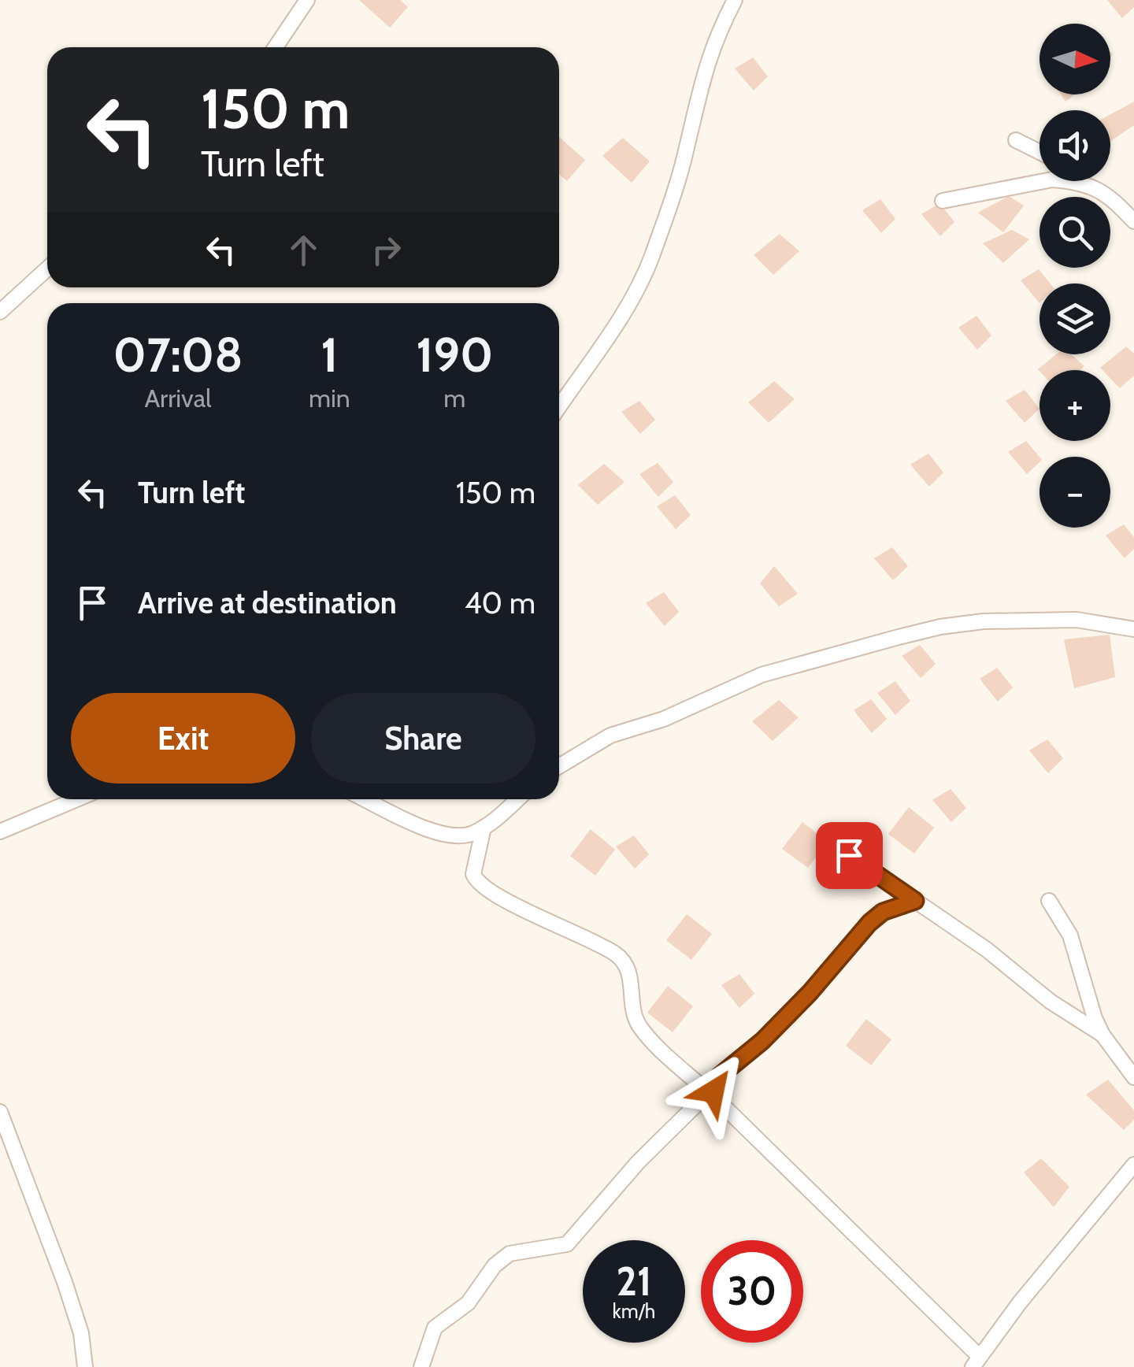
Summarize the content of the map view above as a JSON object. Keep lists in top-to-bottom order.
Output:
{
  "north": "right",
  "page": {
    "map_buttons": ["+", "−"],
    "turn": ["150 m", "Turn left"],
    "eta": [
      "07:08",
      "Arrival",
      "1",
      "min",
      "190",
      "m"
    ],
    "list": [
      {
        "name": "Turn left",
        "value": "150 m"
      },
      {
        "name": "Arrive at destination",
        "value": "40 m"
      }
    ],
    "buttons": ["Exit", "Share"],
    "speed": "21 km/h",
    "limit": "30"
  }
}
